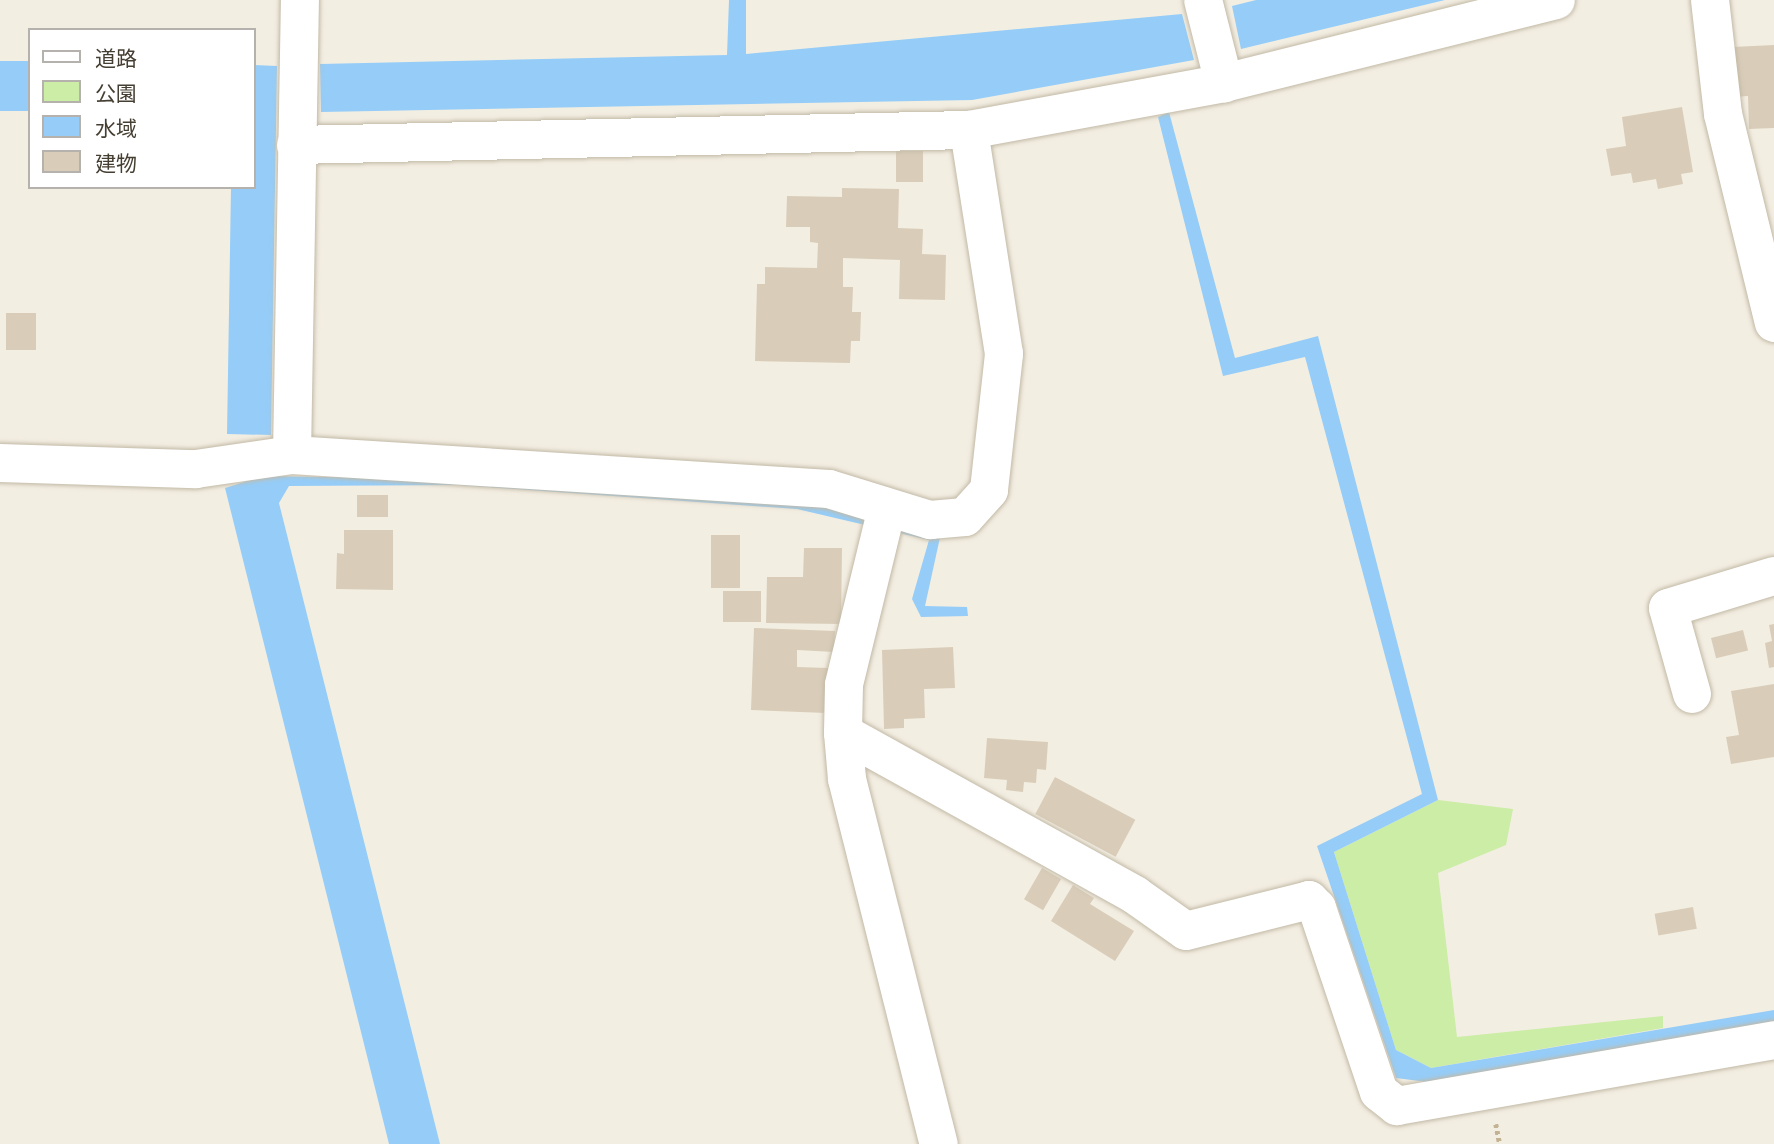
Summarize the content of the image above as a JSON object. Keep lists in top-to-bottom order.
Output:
{
  "legend": [
    "道路",
    "公園",
    "水域",
    "建物"
  ]
}
